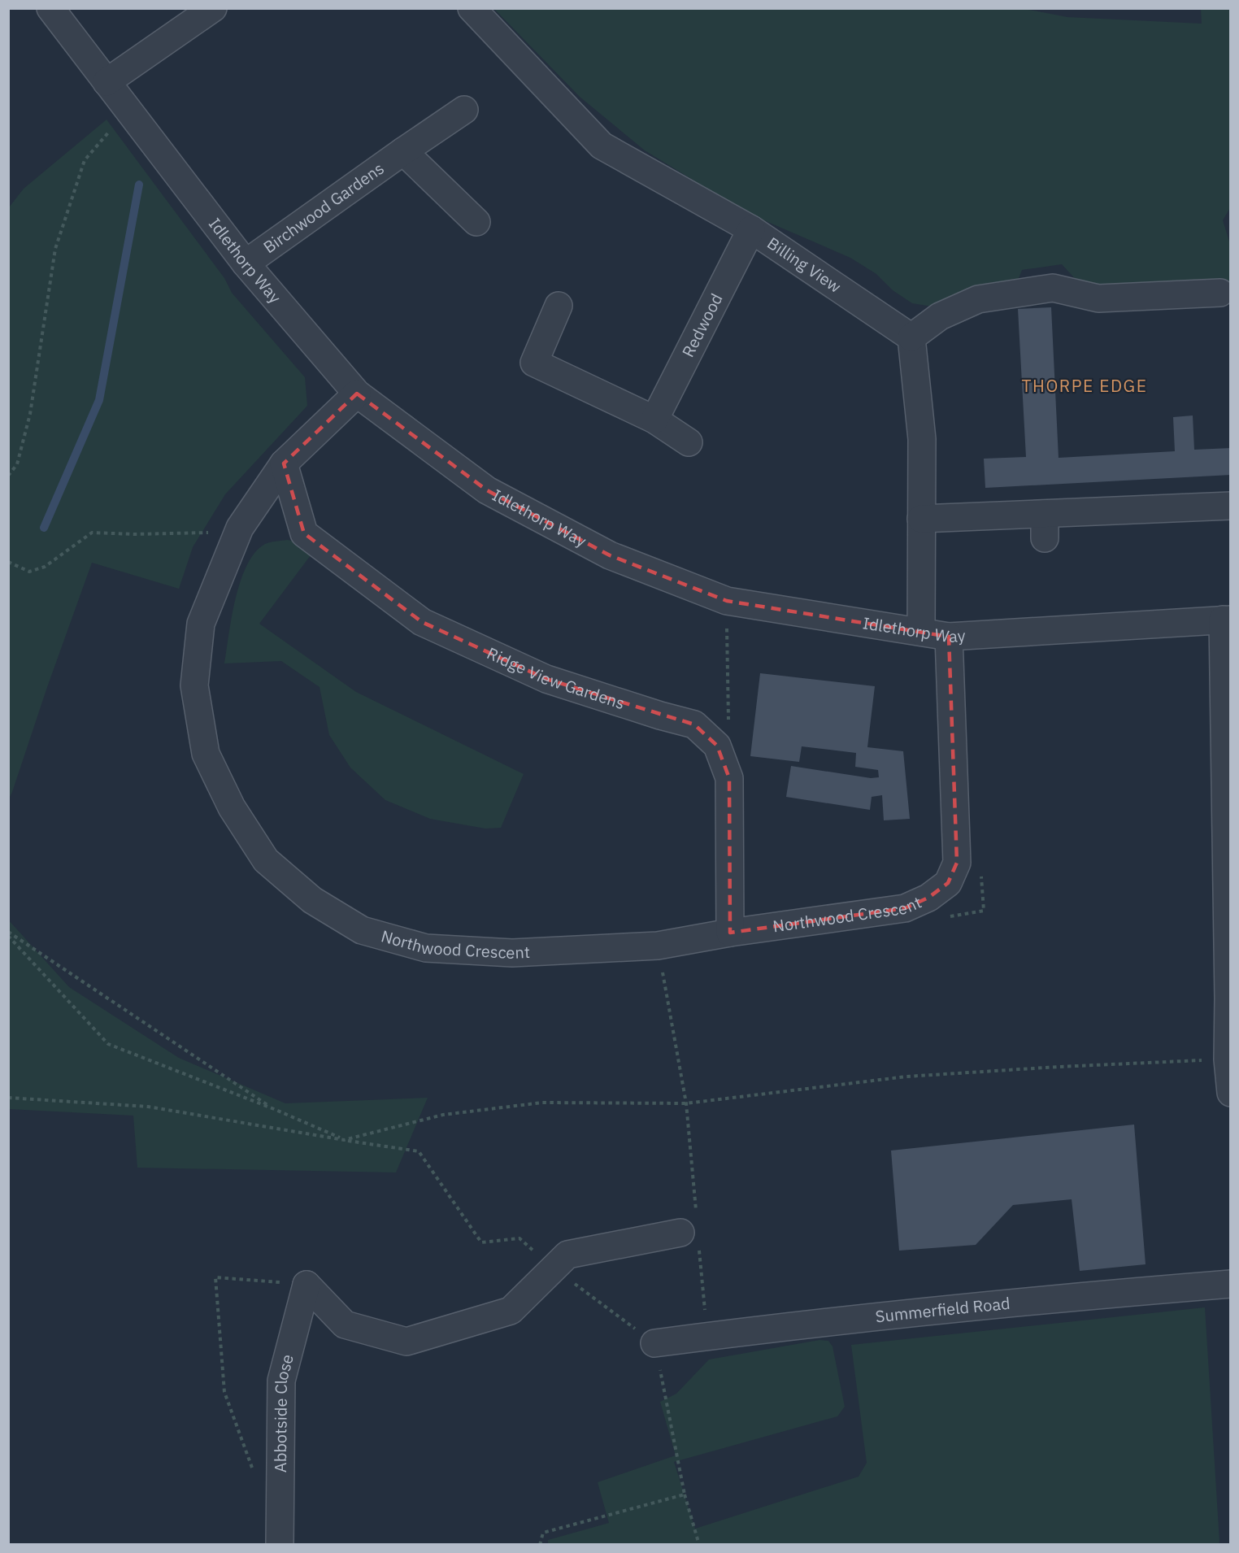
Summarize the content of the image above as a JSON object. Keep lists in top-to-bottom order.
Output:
{
  "streets": {
    "street": [
      "Birchwood Gardens",
      "Idlethorp Way",
      "Billing View",
      "Redwood",
      "Ridge View Gardens",
      "Northwood Crescent",
      "Summerfield Road",
      "Abbotside Close"
    ]
  },
  "crossings": [
    ["Birchwood Gardens", "Idlethorp Way"],
    ["Idlethorp Way", "Northwood Crescent"],
    ["Billing View", "Redwood"],
    ["Ridge View Gardens", "Northwood Crescent"]
  ],
  "districts": ["THORPE EDGE"]
}
